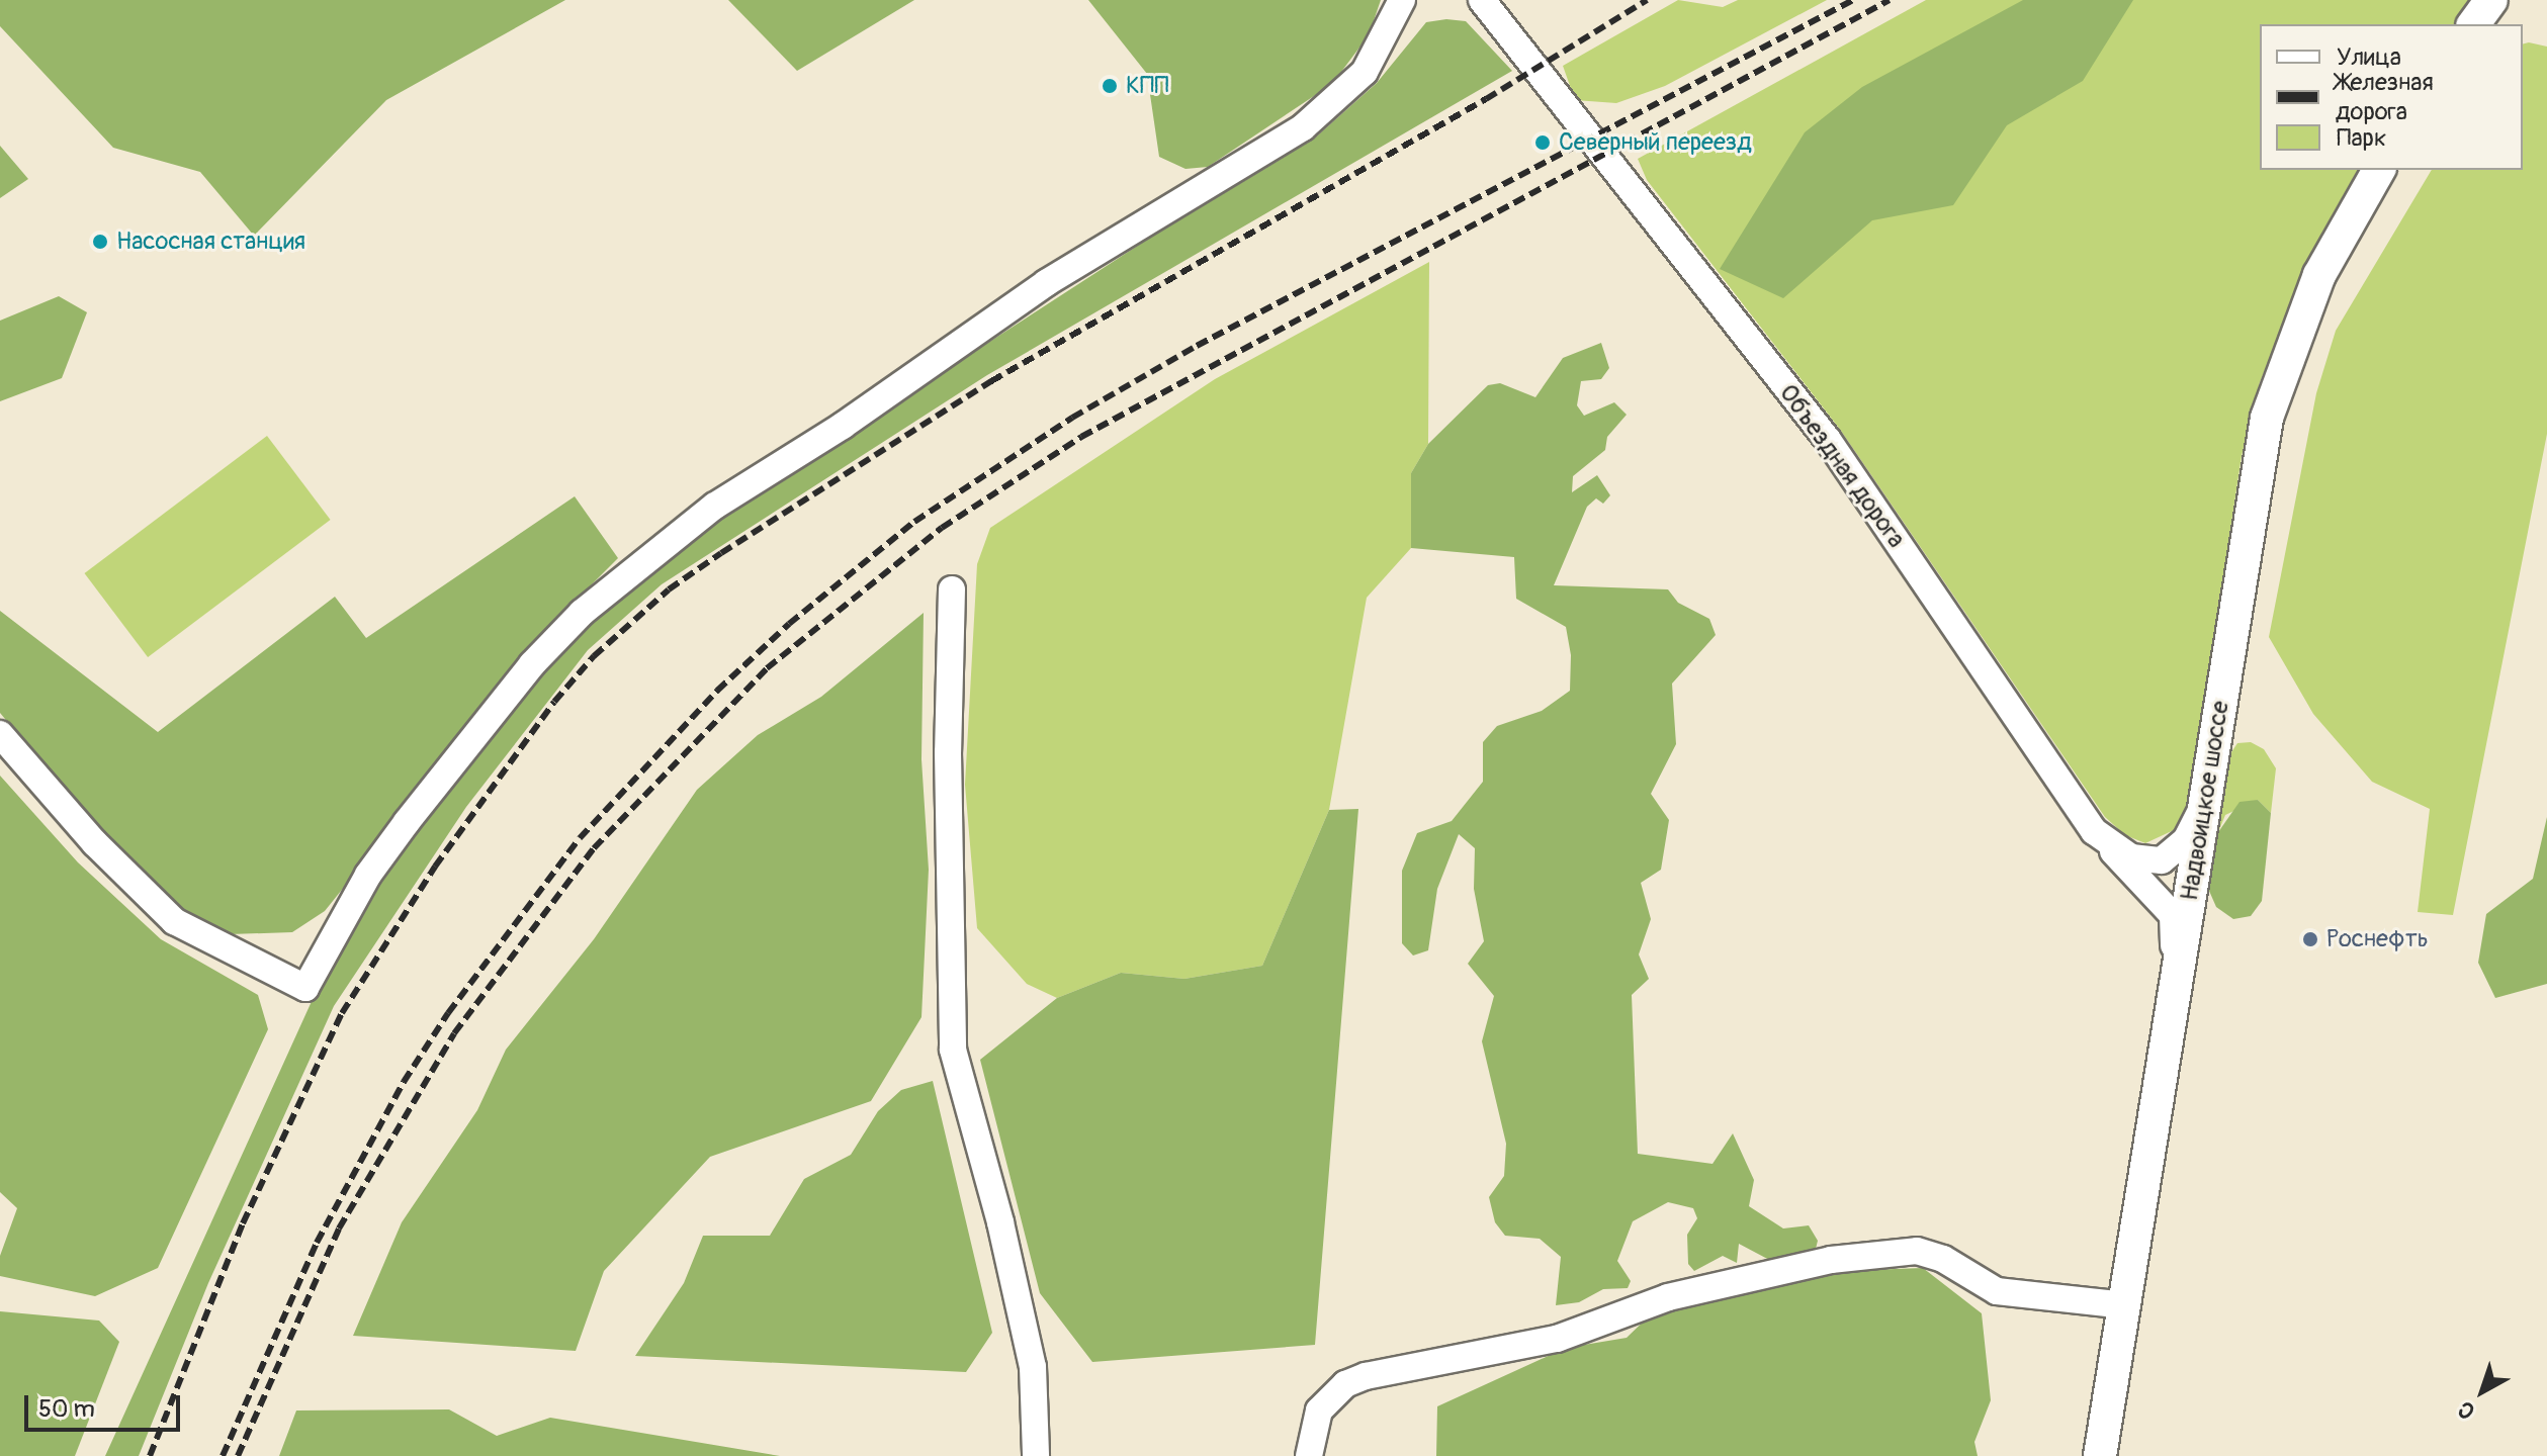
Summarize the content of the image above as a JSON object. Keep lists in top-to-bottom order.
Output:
{
  "streets": {
    "main road": ["Надвоицкое шоссе"],
    "street": ["Объездная дорога"]
  },
  "crossings": [
    ["Объездная дорога", "Надвоицкое шоссе"]
  ],
  "places": [
    "КПП",
    "Северный переезд",
    "Насосная станция",
    "Роснефть"
  ],
  "legend": ["Улица", "Железная дорога", "Парк"],
  "scale_bar": "50 m",
  "north": "bottom left"
}
